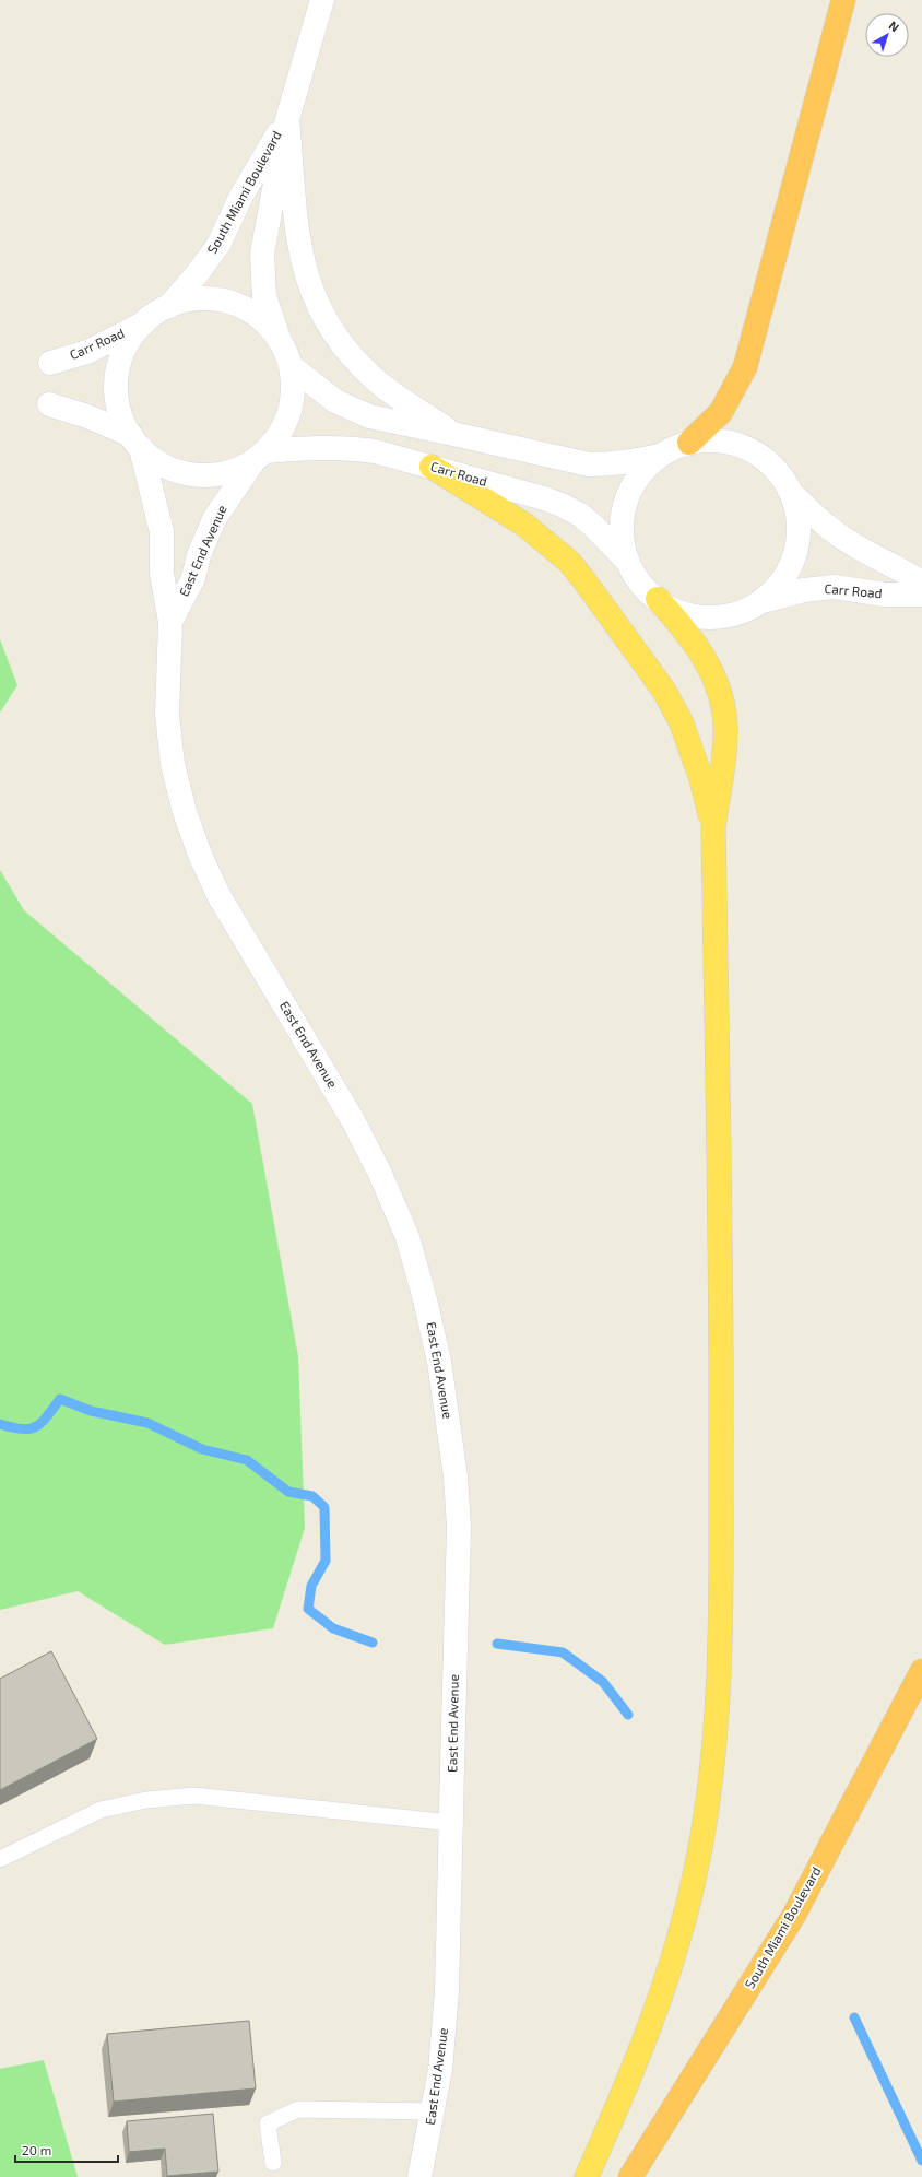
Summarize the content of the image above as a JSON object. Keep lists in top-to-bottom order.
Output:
{
  "streets": {
    "highway": ["South Miami Boulevard"],
    "street": ["Carr Road", "East End Avenue"]
  },
  "crossings": [
    ["Carr Road", "East End Avenue"]
  ],
  "scale_bar": "20 m",
  "north": "top right"
}
